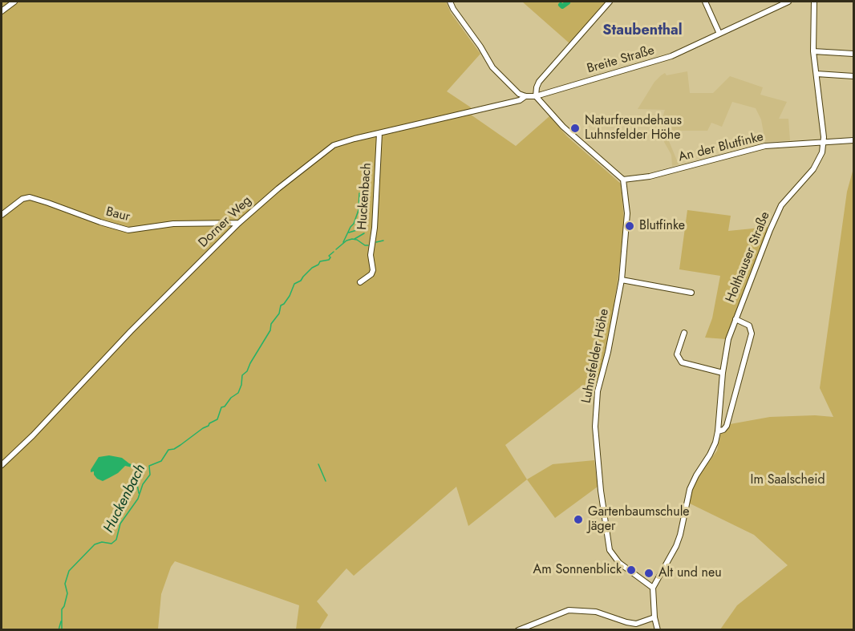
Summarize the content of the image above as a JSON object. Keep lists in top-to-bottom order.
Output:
{
  "streets": {
    "street": [
      "Breite Straße",
      "An der Blutfinke",
      "Huckenbach",
      "Baur",
      "Dorner Weg",
      "Holthauser Straße",
      "Luhnsfelder Höhe"
    ]
  },
  "crossings": [
    ["Breite Straße", "Dorner Weg"],
    ["An der Blutfinke", "Holthauser Straße"],
    ["An der Blutfinke", "Luhnsfelder Höhe"],
    ["Huckenbach", "Dorner Weg"],
    ["Baur", "Dorner Weg"],
    ["Holthauser Straße", "Luhnsfelder Höhe"]
  ],
  "districts": ["Staubenthal"],
  "water": ["Huckenbach"],
  "parks": ["Im Saalscheid"],
  "places": [
    "Naturfreundehaus Luhnsfelder Höhe",
    "Blutfinke",
    "Gartenbaumschule Jäger",
    "Am Sonnenblick",
    "Alt und neu"
  ]
}
